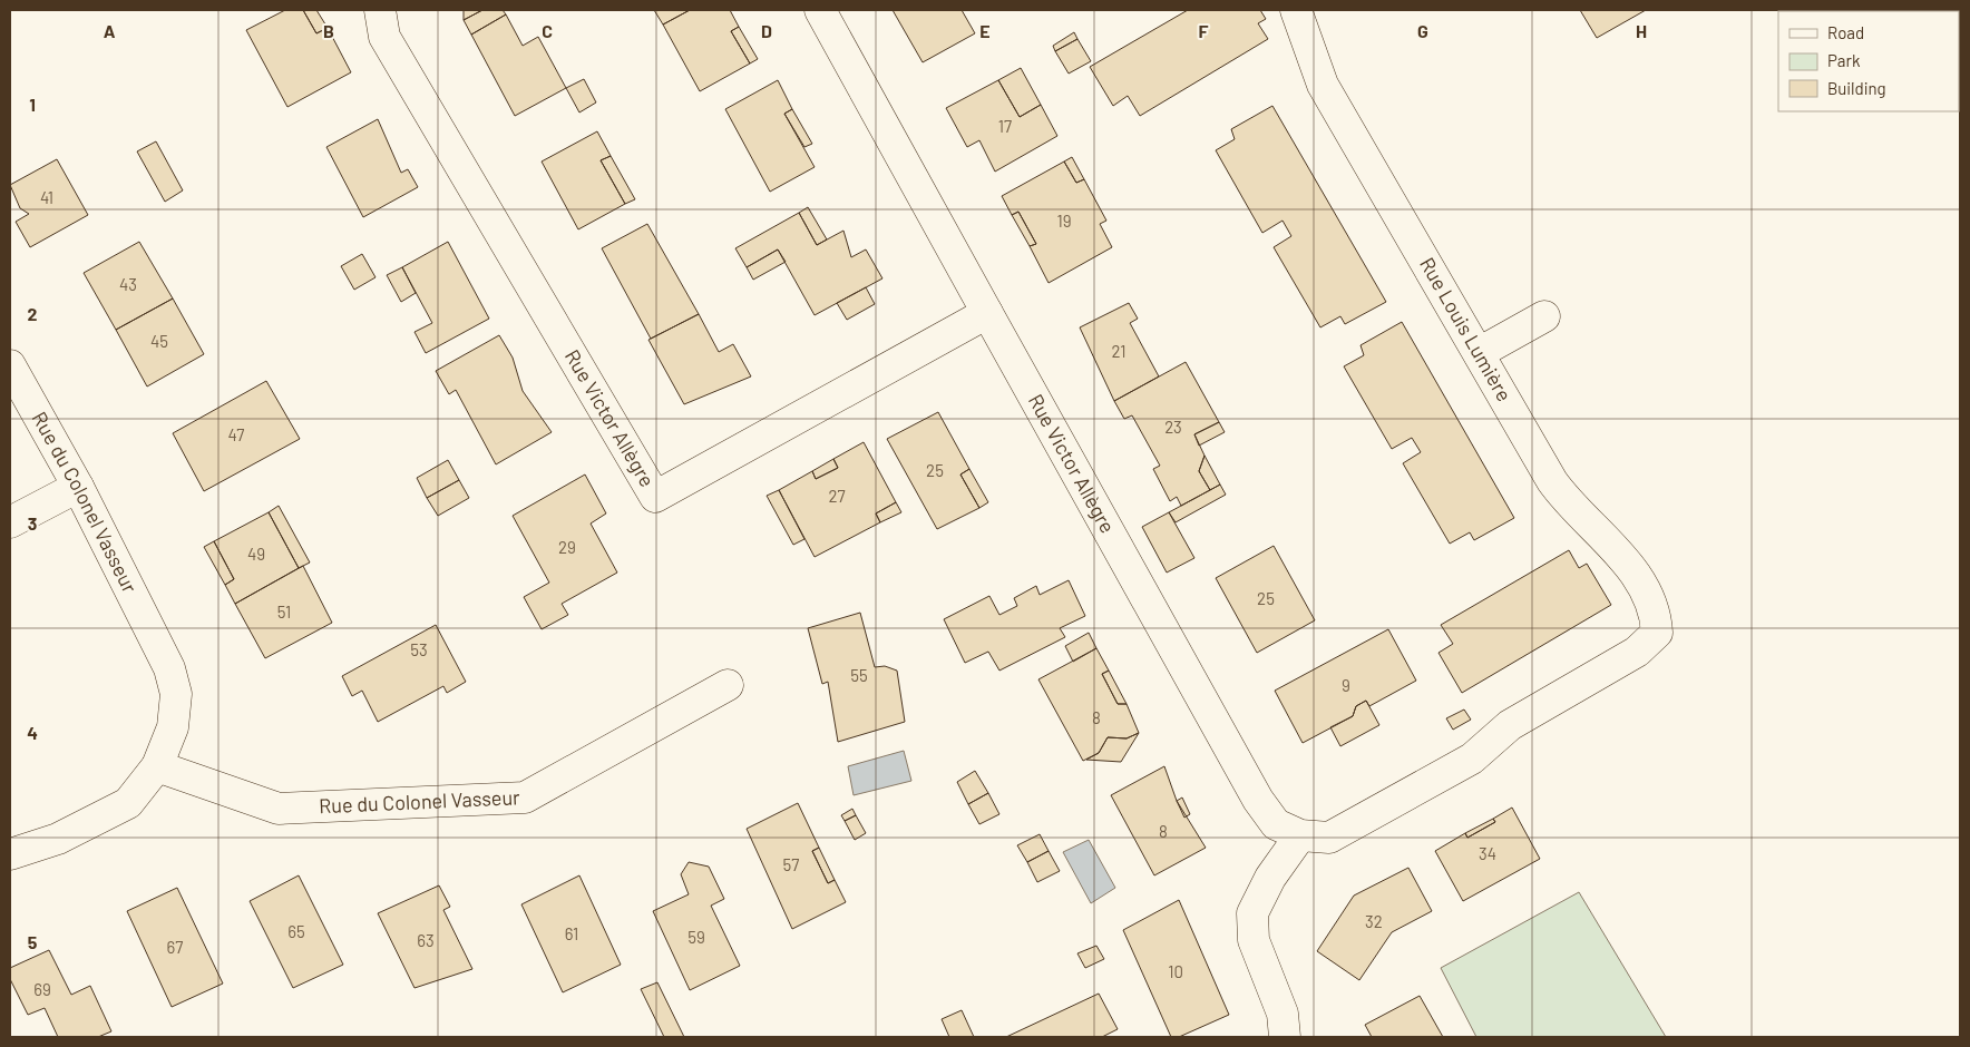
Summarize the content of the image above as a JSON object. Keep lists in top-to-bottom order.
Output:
{
  "streets": {
    "street": ["Rue Louis Lumière", "Rue Victor Allègre", "Rue du Colonel Vasseur"]
  },
  "crossings": [
    ["Rue Louis Lumière", "Rue Victor Allègre"]
  ],
  "house_numbers": [
    "17",
    "41",
    "19",
    "43",
    "45",
    "21",
    "23",
    "47",
    "25",
    "27",
    "29",
    "49",
    "25",
    "51",
    "53",
    "55",
    "9",
    "8",
    "8",
    "34",
    "57",
    "32",
    "65",
    "61",
    "59",
    "63",
    "67",
    "10",
    "69"
  ],
  "legend": ["Road", "Park", "Building"],
  "grid": {
    "columns": [
      "A",
      "B",
      "C",
      "D",
      "E",
      "F",
      "G",
      "H"
    ],
    "rows": [
      "1",
      "2",
      "3",
      "4",
      "5"
    ]
  }
}
